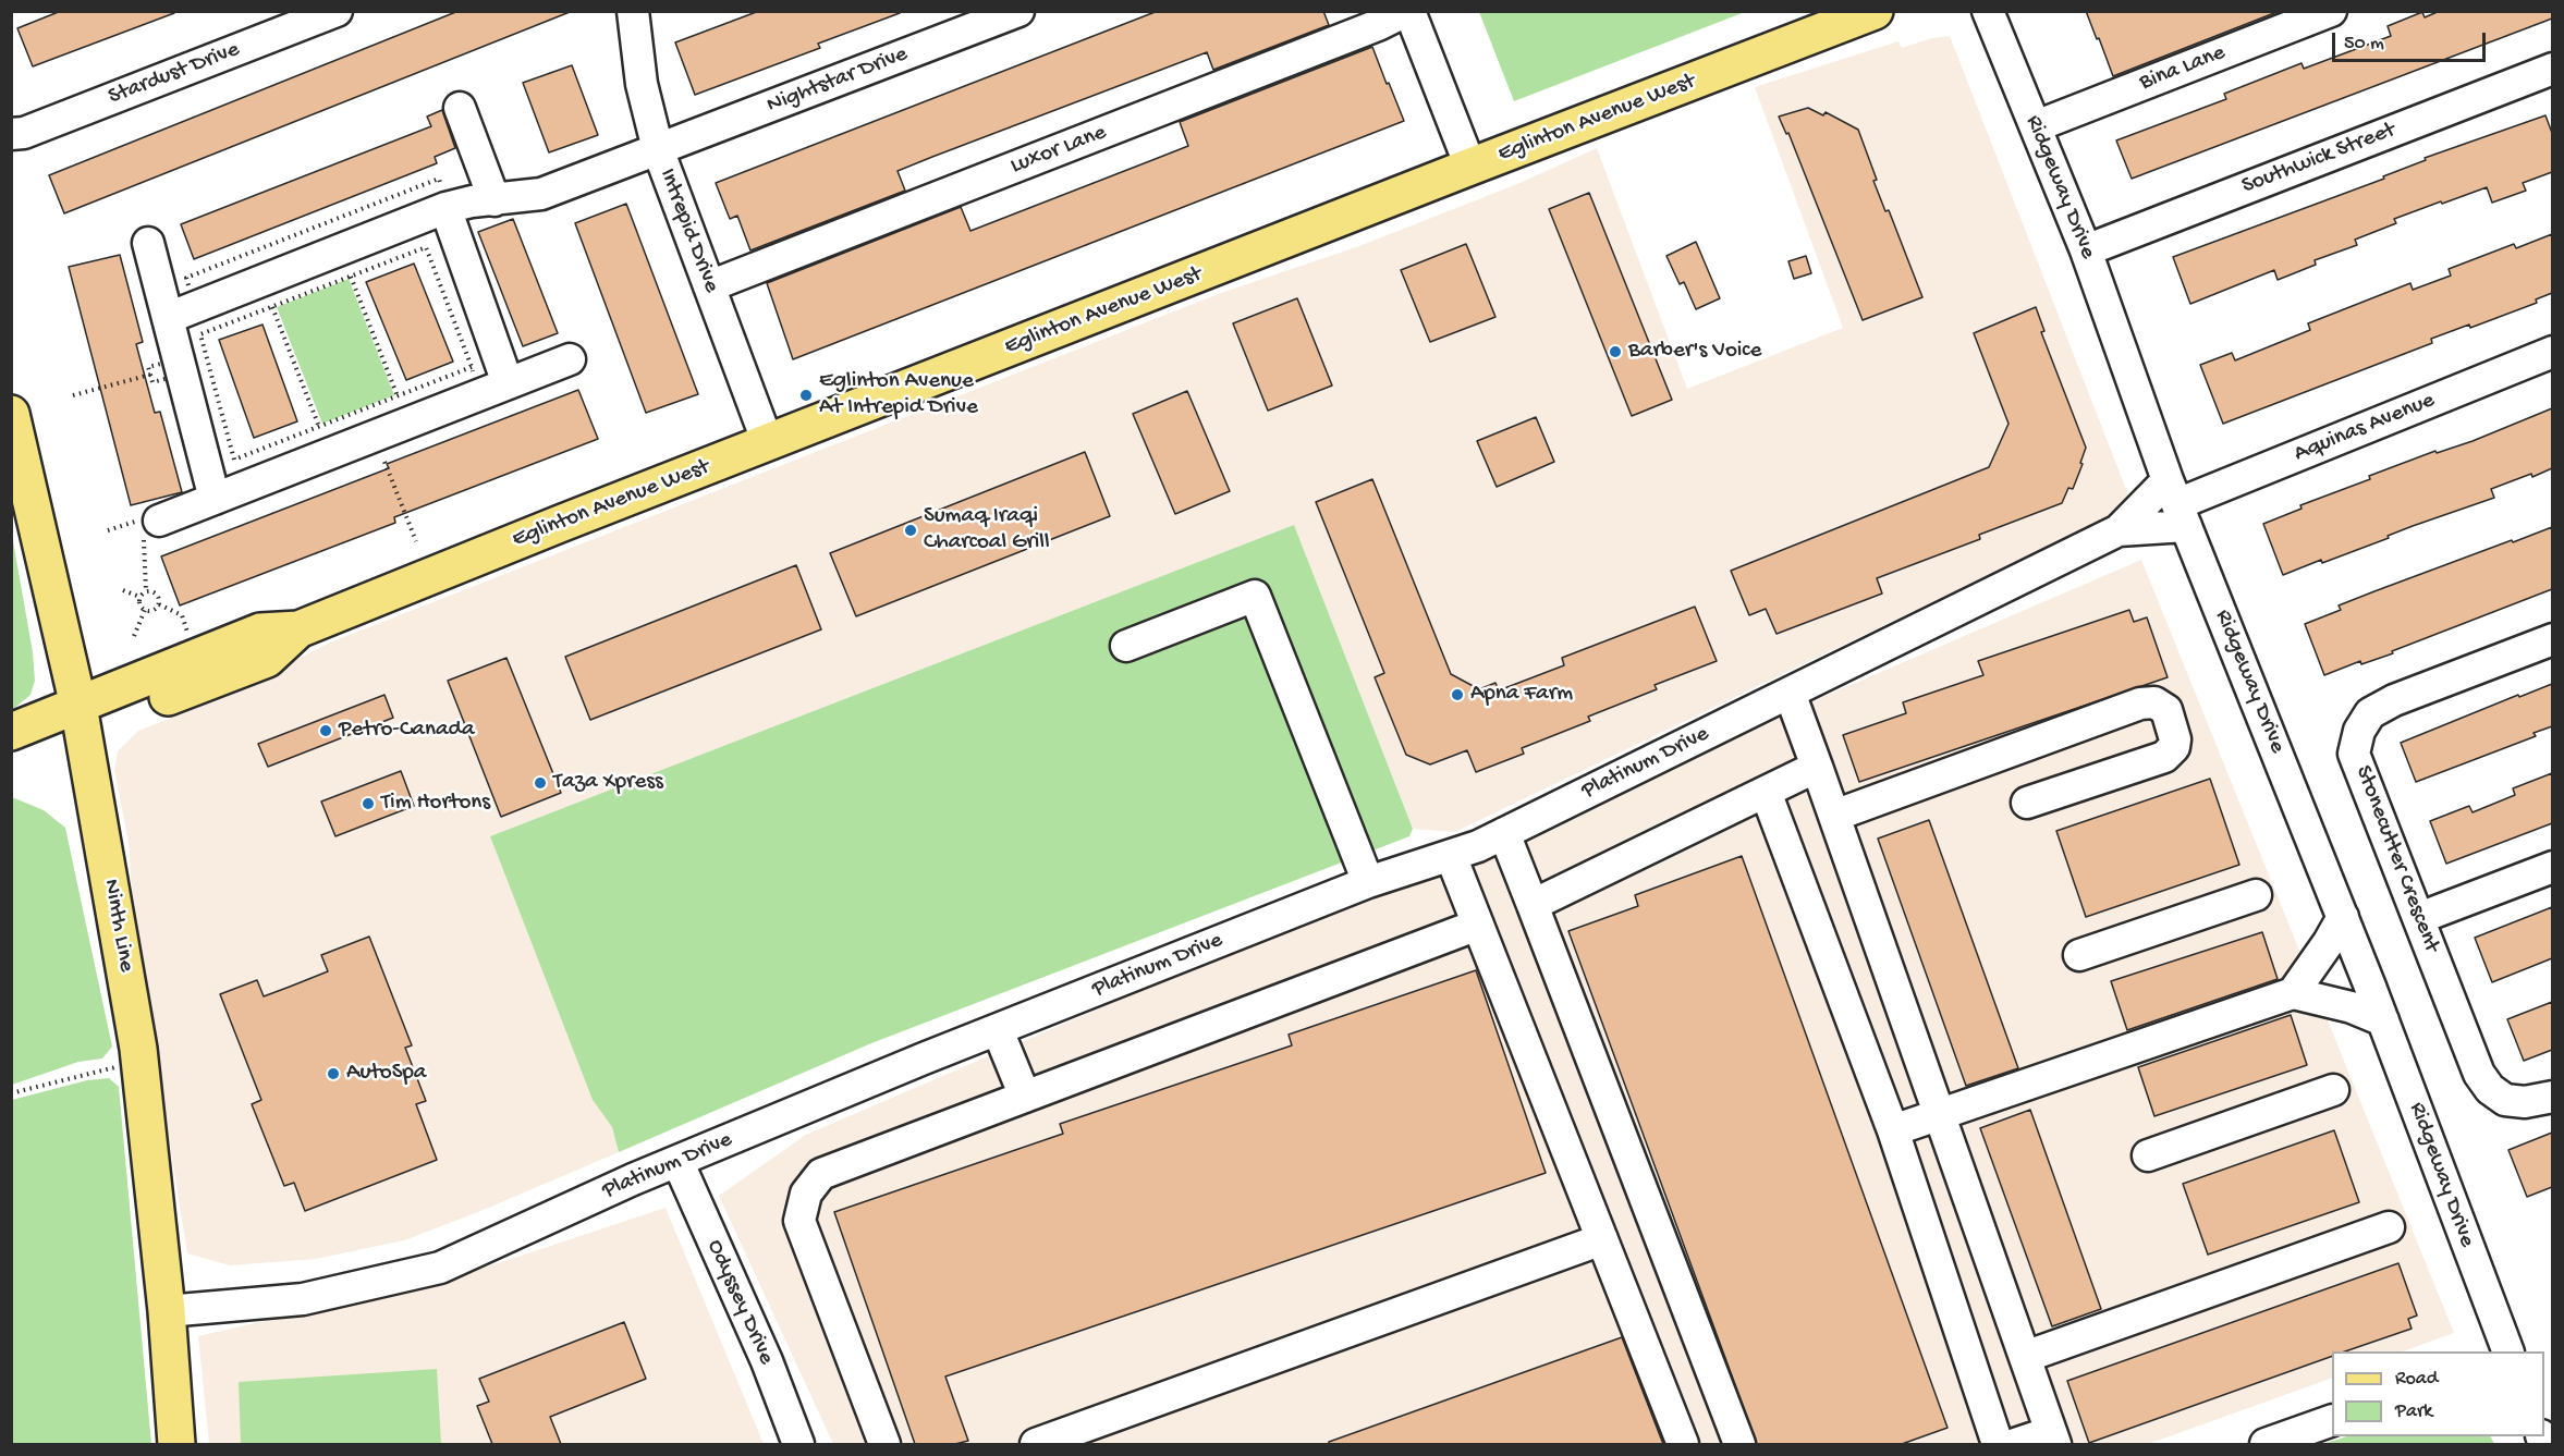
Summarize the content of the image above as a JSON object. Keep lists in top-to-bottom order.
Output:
{
  "streets": {
    "main road": ["Eglinton Avenue West", "Ninth Line"],
    "street": [
      "Bina Lane",
      "Stardust Drive",
      "Nightstar Drive",
      "Luxor Lane",
      "Southwick Street",
      "Ridgeway Drive",
      "Intrepid Drive",
      "Aquinas Avenue",
      "Platinum Drive",
      "Stonecutter Crescent",
      "Odyssey Drive"
    ]
  },
  "crossings": [
    ["Bina Lane", "Ridgeway Drive"],
    ["Nightstar Drive", "Intrepid Drive"],
    ["Eglinton Avenue West", "Intrepid Drive"],
    ["Eglinton Avenue West", "Ninth Line"],
    ["Luxor Lane", "Intrepid Drive"],
    ["Southwick Street", "Ridgeway Drive"],
    ["Ridgeway Drive", "Aquinas Avenue"],
    ["Ridgeway Drive", "Platinum Drive"],
    ["Aquinas Avenue", "Platinum Drive"],
    ["Platinum Drive", "Ninth Line"],
    ["Platinum Drive", "Odyssey Drive"]
  ],
  "places": [
    "Barber's Voice",
    "Eglinton Avenue At Intrepid Drive",
    "Sumaq Iraqi Charcoal Grill",
    "Apna Farm",
    "Petro-Canada",
    "Taza Xpress",
    "Tim Hortons",
    "AutoSpa"
  ],
  "legend": ["Road", "Park"],
  "scale_bar": "50 m"
}
